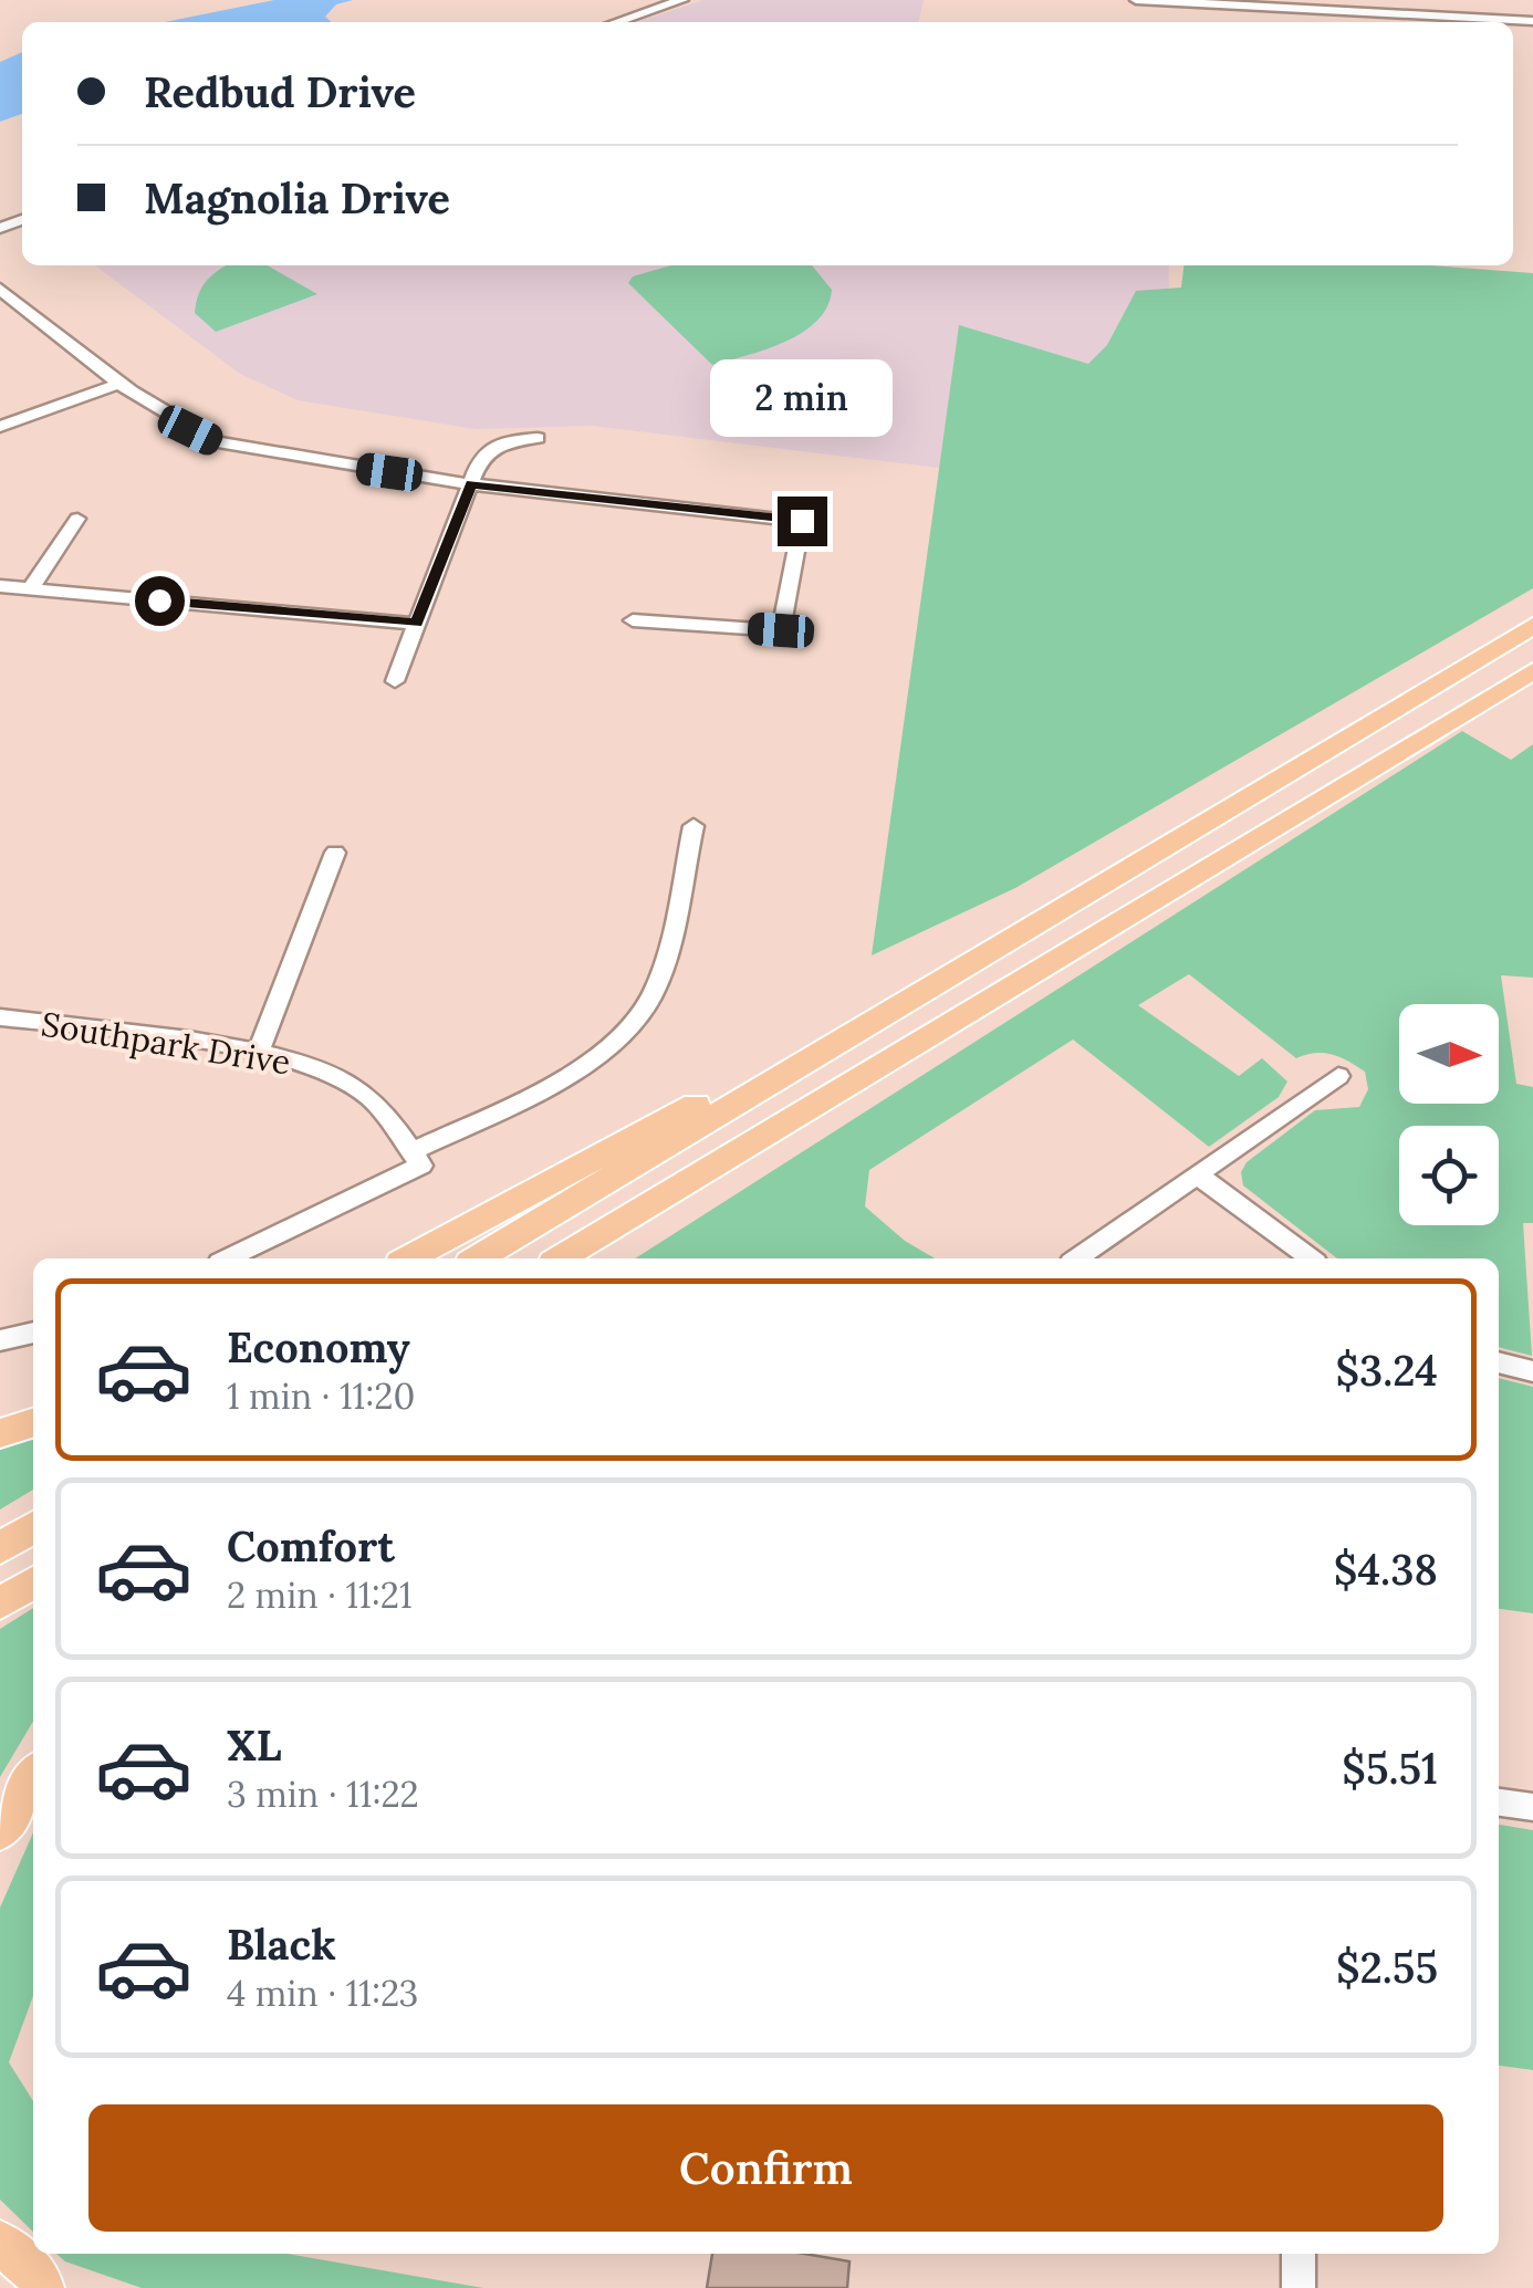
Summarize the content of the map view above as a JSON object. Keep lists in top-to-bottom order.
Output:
{
  "streets": {
    "street": ["Southpark Drive"]
  },
  "north": "right",
  "page": {
    "banner": ["Redbud Drive", "Magnolia Drive"],
    "bubble": "2 min",
    "list": [
      {
        "name": "Economy",
        "note": "1 min · 11:20",
        "value": "$3.24"
      },
      {
        "name": "Comfort",
        "note": "2 min · 11:21",
        "value": "$4.38"
      },
      {
        "name": "XL",
        "note": "3 min · 11:22",
        "value": "$5.51"
      },
      {
        "name": "Black",
        "note": "4 min · 11:23",
        "value": "$2.55"
      }
    ],
    "buttons": "Confirm"
  }
}
